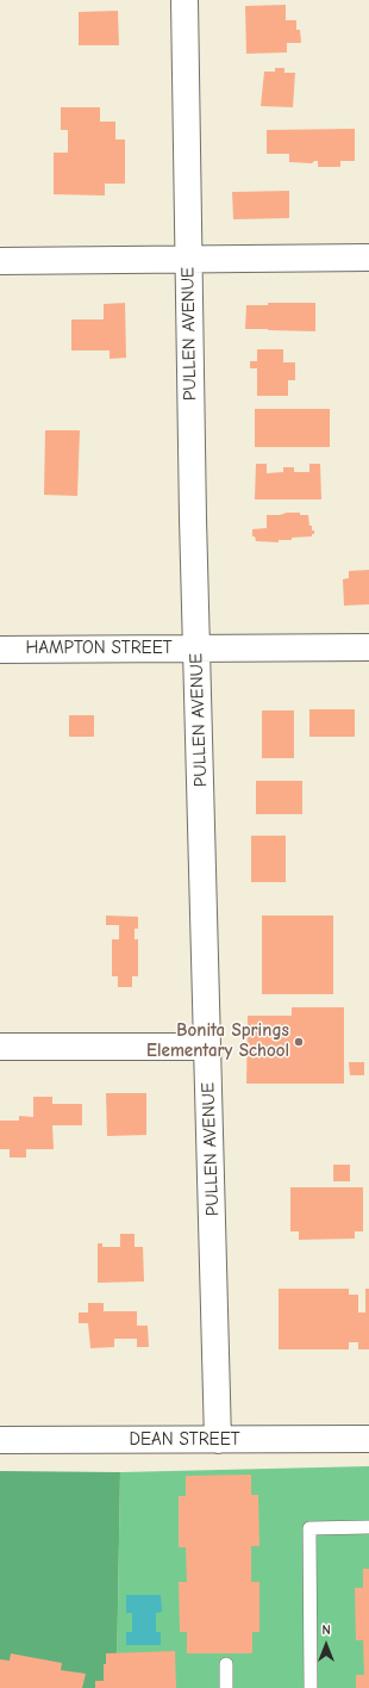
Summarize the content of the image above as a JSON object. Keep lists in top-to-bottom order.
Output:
{
  "streets": {
    "street": ["PULLEN AVENUE", "HAMPTON STREET", "DEAN STREET"]
  },
  "crossings": [
    ["PULLEN AVENUE", "HAMPTON STREET"],
    ["PULLEN AVENUE", "DEAN STREET"]
  ],
  "places": ["Bonita Springs Elementary School"],
  "north": "top"
}
